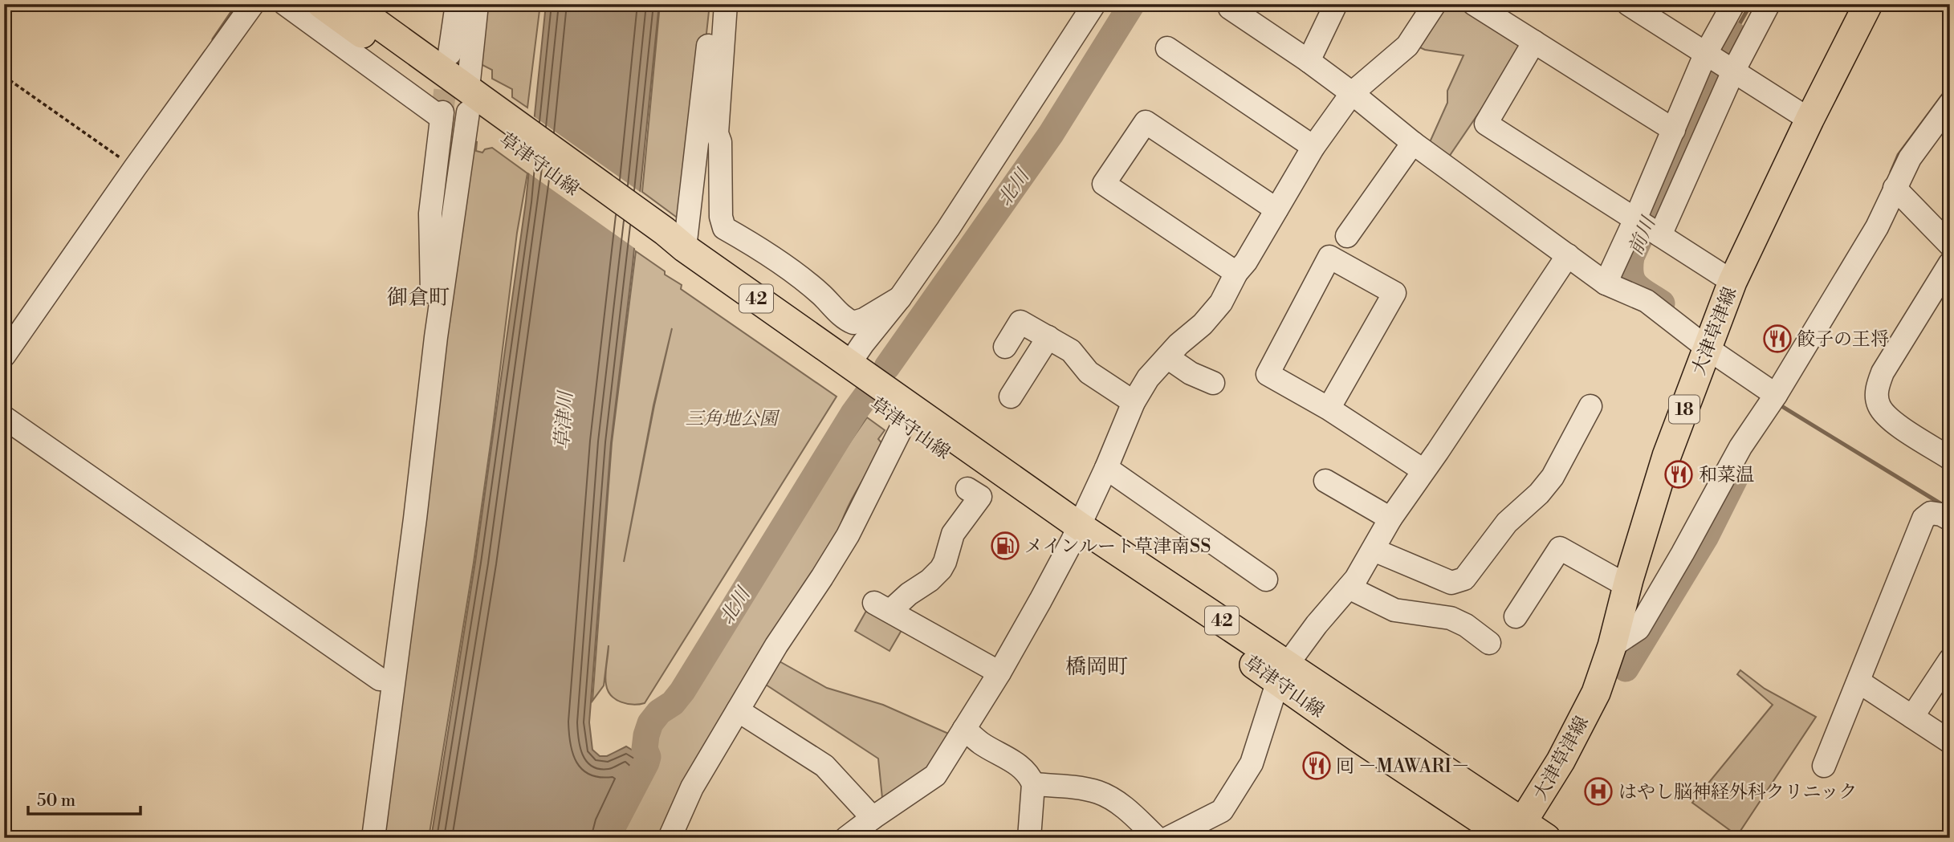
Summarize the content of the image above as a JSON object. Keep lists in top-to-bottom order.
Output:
{
  "streets": {
    "main road": [
      "草津守山線",
      "42",
      "大津草津線",
      "18"
    ]
  },
  "crossings": [
    ["草津守山線", "大津草津線"]
  ],
  "districts": ["御倉町", "橋岡町"],
  "water": ["北川", "前川", "草津川"],
  "parks": ["三角地公園"],
  "places": {
    "restaurant": ["餃子の王将", "和菜温", "囘 －MAWARI－"],
    "fuel station": ["メインルート草津南SS"],
    "hospital": ["はやし脳神経外科クリニック"]
  },
  "scale_bar": "50 m"
}
